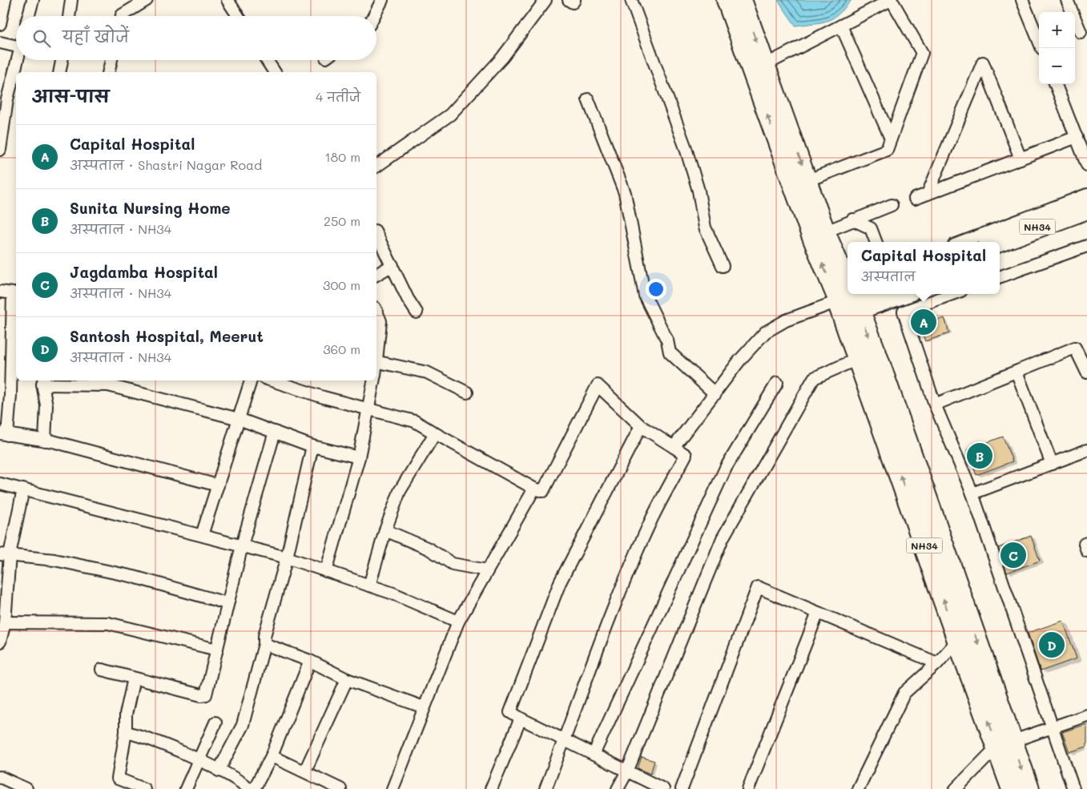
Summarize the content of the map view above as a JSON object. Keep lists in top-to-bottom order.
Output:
{
  "streets": {
    "highway": ["NH34"]
  },
  "page": {
    "map_buttons": ["+", "−"],
    "search": "यहाँ खोजें",
    "heading": ["आस-पास", "4 नतीजे"],
    "list": [
      {
        "mark": "A",
        "name": "Capital Hospital",
        "note": "अस्पताल · Shastri Nagar Road",
        "value": "180 m"
      },
      {
        "mark": "B",
        "name": "Sunita Nursing Home",
        "note": "अस्पताल · NH34",
        "value": "250 m"
      },
      {
        "mark": "C",
        "name": "Jagdamba Hospital",
        "note": "अस्पताल · NH34",
        "value": "300 m"
      },
      {
        "mark": "D",
        "name": "Santosh Hospital, Meerut",
        "note": "अस्पताल · NH34",
        "value": "360 m"
      }
    ],
    "popup": ["Capital Hospital", "अस्पताल"],
    "pins": [
      "A",
      "B",
      "C",
      "D"
    ]
  }
}
